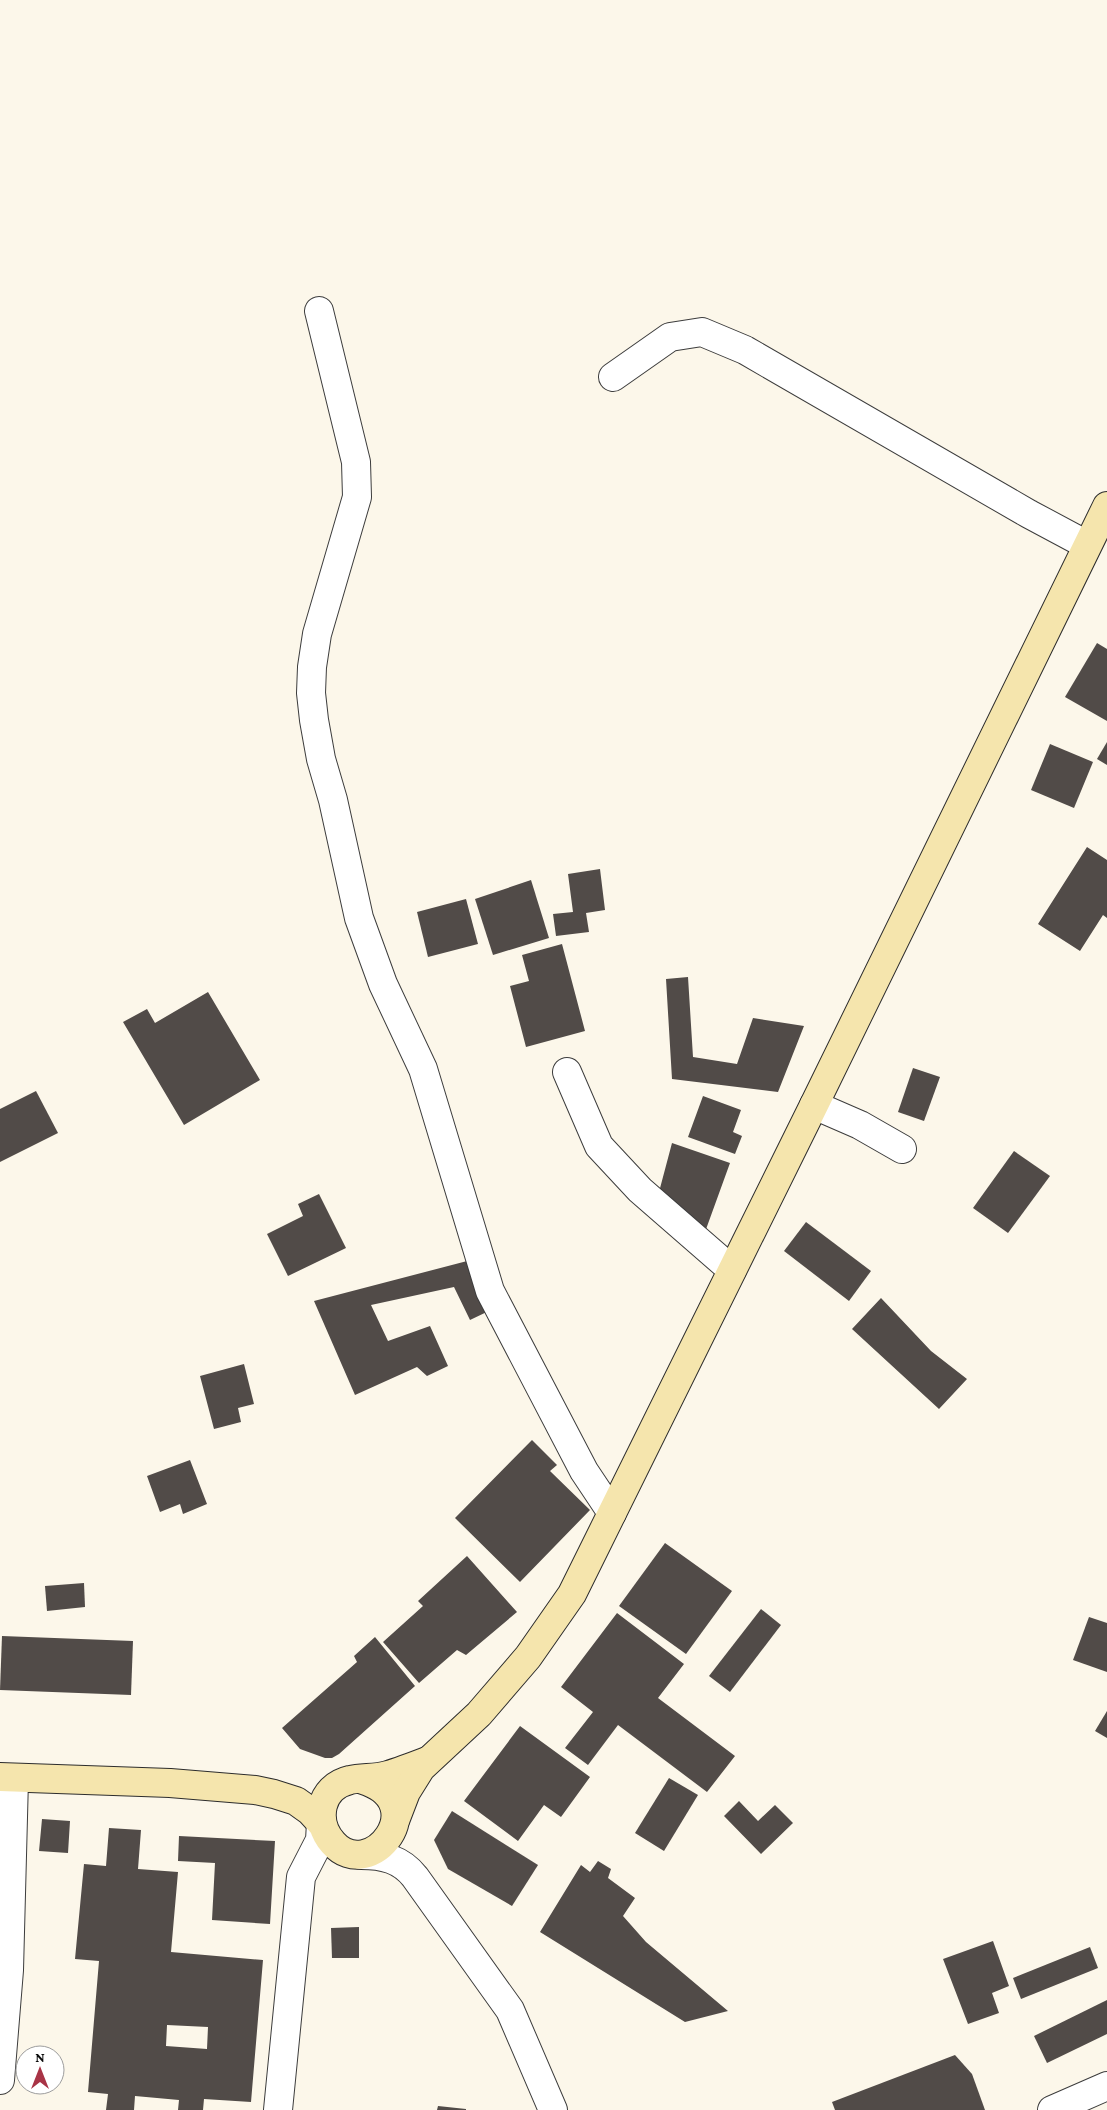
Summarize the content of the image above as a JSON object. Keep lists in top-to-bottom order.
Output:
{
  "north": "top"
}
